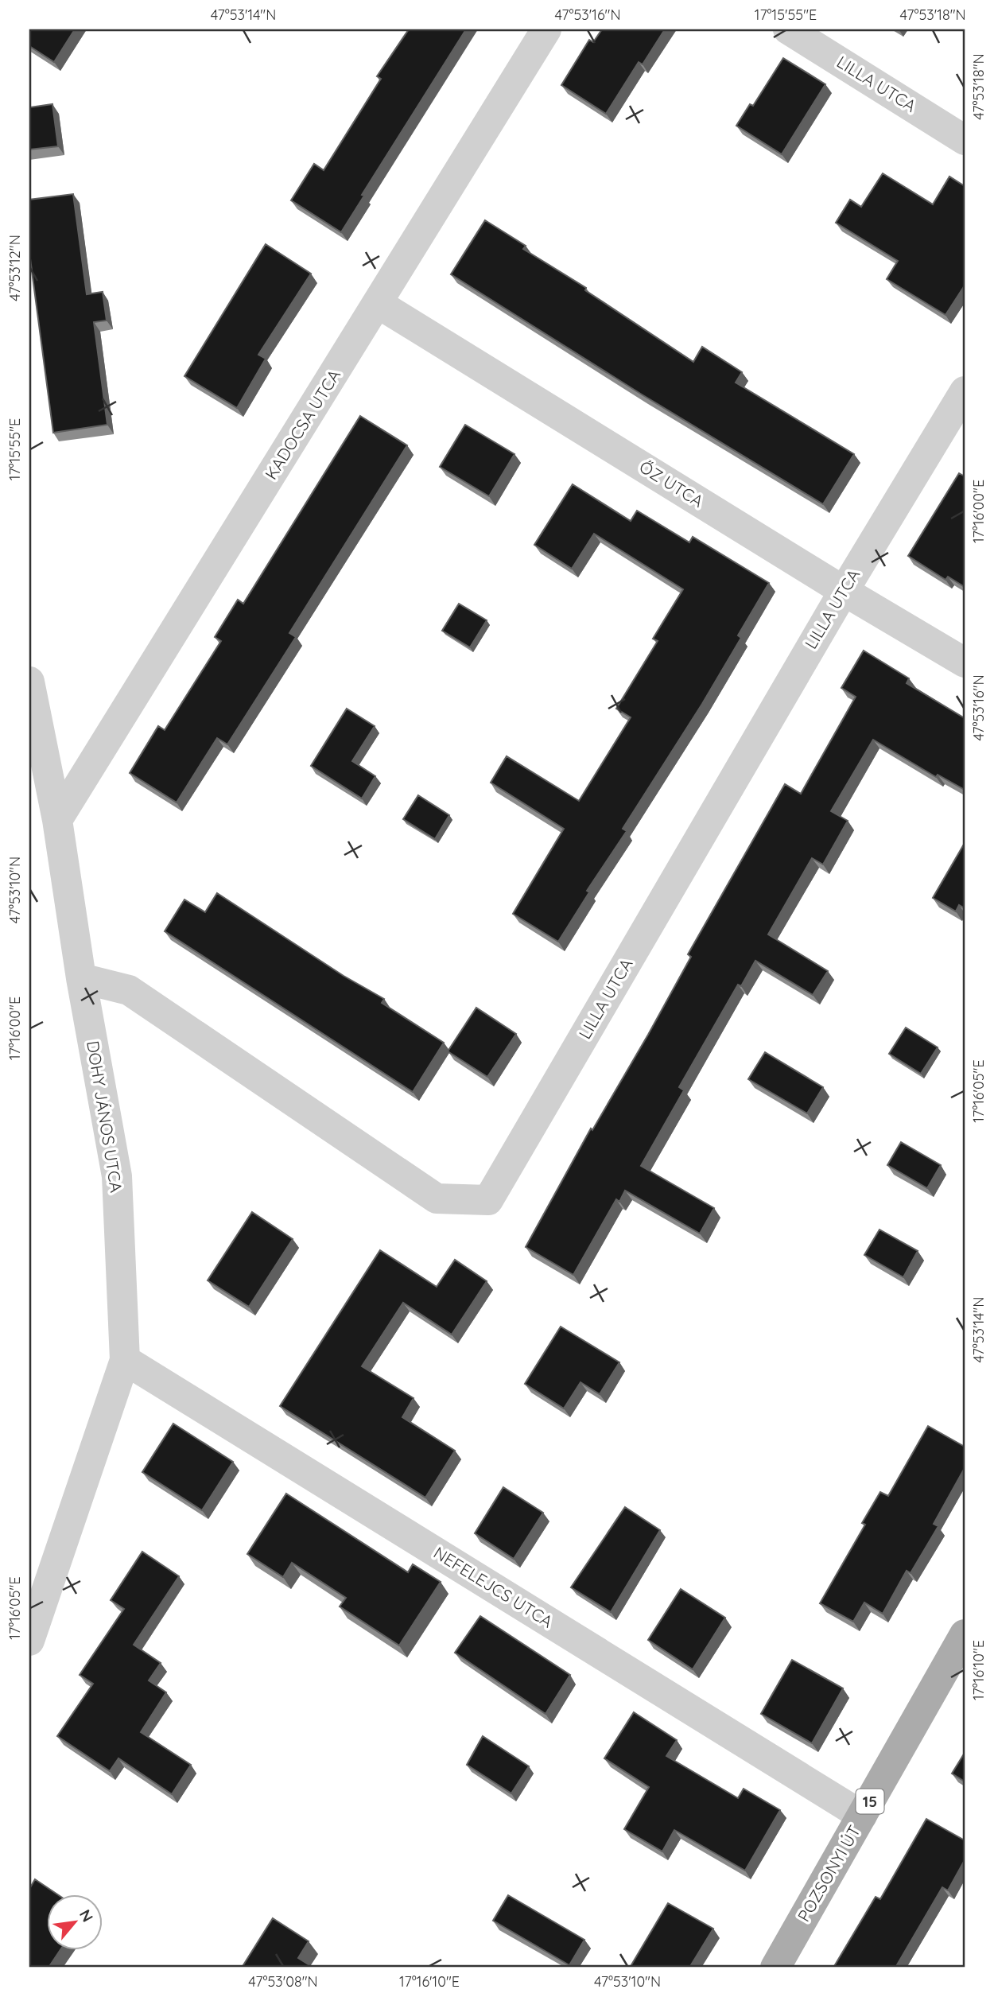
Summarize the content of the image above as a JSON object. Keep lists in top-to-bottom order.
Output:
{
  "streets": {
    "main road": ["15", "POZSONYI ÚT"],
    "street": [
      "LILLA UTCA",
      "KADOCSA UTCA",
      "ŐZ UTCA",
      "DOHY JÁNOS UTCA",
      "NEFELEJCS UTCA"
    ]
  },
  "crossings": [
    ["LILLA UTCA", "ŐZ UTCA"],
    ["LILLA UTCA", "DOHY JÁNOS UTCA"],
    ["KADOCSA UTCA", "ŐZ UTCA"],
    ["KADOCSA UTCA", "DOHY JÁNOS UTCA"],
    ["DOHY JÁNOS UTCA", "NEFELEJCS UTCA"],
    ["NEFELEJCS UTCA", "POZSONYI ÚT"]
  ],
  "north": "top right",
  "coordinates": [
    "47°53'14\"N",
    "47°53'16\"N",
    "17°15'55\"E",
    "47°53'18\"N",
    "47°53'12\"N",
    "17°16'00\"E",
    "47°53'10\"N",
    "17°16'05\"E",
    "17°16'10\"E",
    "47°53'08\"N"
  ]
}
